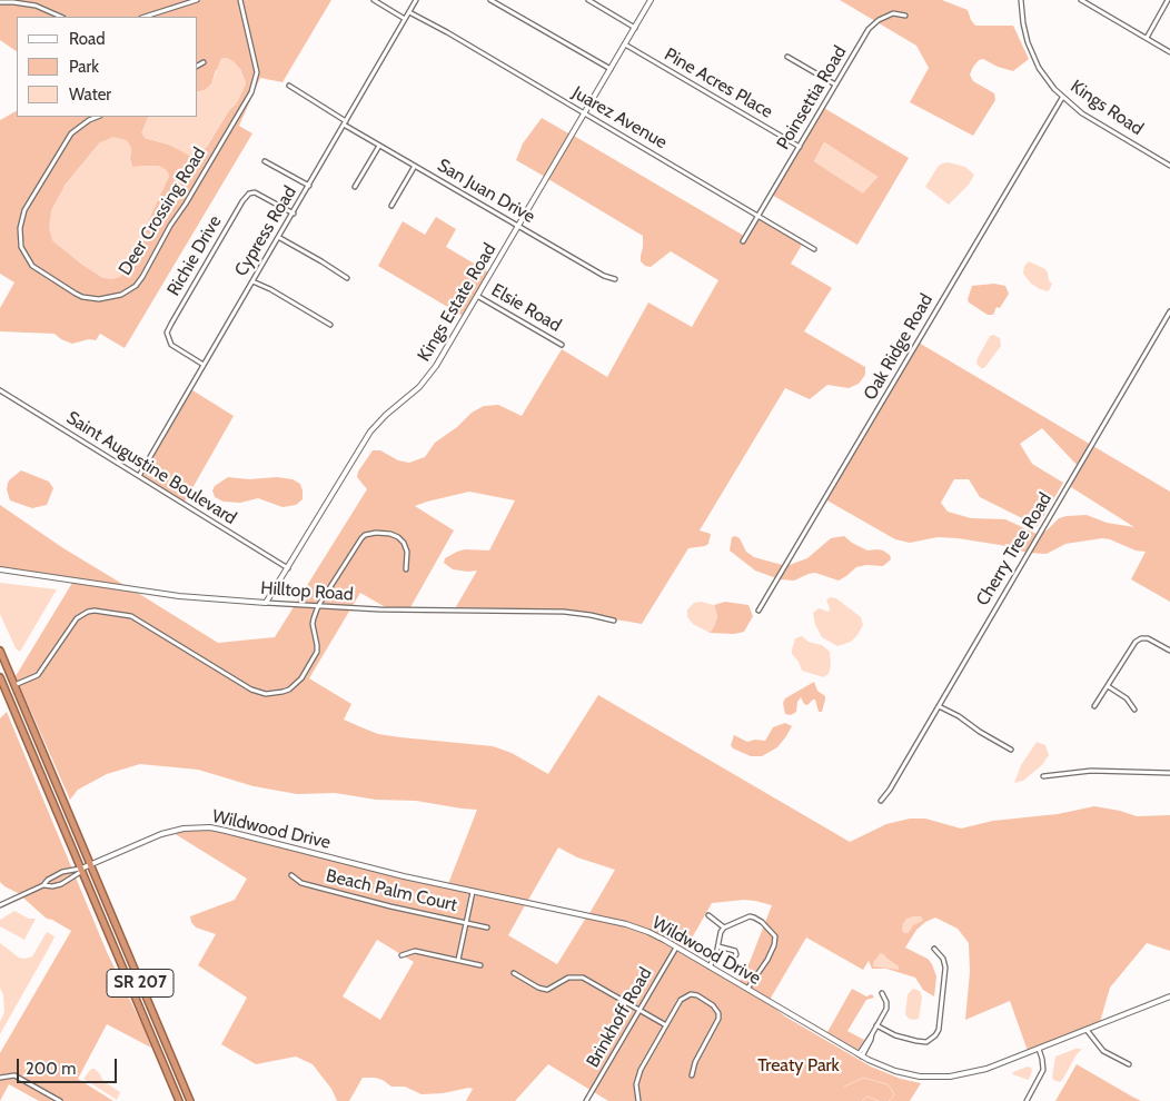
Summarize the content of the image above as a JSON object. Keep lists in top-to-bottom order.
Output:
{
  "streets": {
    "highway": ["SR 207"],
    "street": [
      "Pine Acres Place",
      "Poinsettia Road",
      "Kings Road",
      "Juarez Avenue",
      "San Juan Drive",
      "Deer Crossing Road",
      "Cypress Road",
      "Richie Drive",
      "Kings Estate Road",
      "Elsie Road",
      "Oak Ridge Road",
      "Saint Augustine Boulevard",
      "Cherry Tree Road",
      "Hilltop Road",
      "Wildwood Drive",
      "Beach Palm Court",
      "Brinkhoff Road"
    ]
  },
  "crossings": [
    ["Pine Acres Place", "Poinsettia Road"],
    ["Pine Acres Place", "Kings Estate Road"],
    ["Poinsettia Road", "Juarez Avenue"],
    ["Kings Road", "Oak Ridge Road"],
    ["Juarez Avenue", "Cypress Road"],
    ["Juarez Avenue", "Kings Estate Road"],
    ["San Juan Drive", "Cypress Road"],
    ["San Juan Drive", "Kings Estate Road"],
    ["Cypress Road", "Richie Drive"],
    ["Cypress Road", "Saint Augustine Boulevard"],
    ["Kings Estate Road", "Elsie Road"],
    ["Kings Estate Road", "Saint Augustine Boulevard"],
    ["Kings Estate Road", "Hilltop Road"],
    ["Wildwood Drive", "SR 207"],
    ["Wildwood Drive", "Brinkhoff Road"]
  ],
  "parks": ["Treaty Park"],
  "legend": ["Road", "Park", "Water"],
  "scale_bar": "200 m"
}
